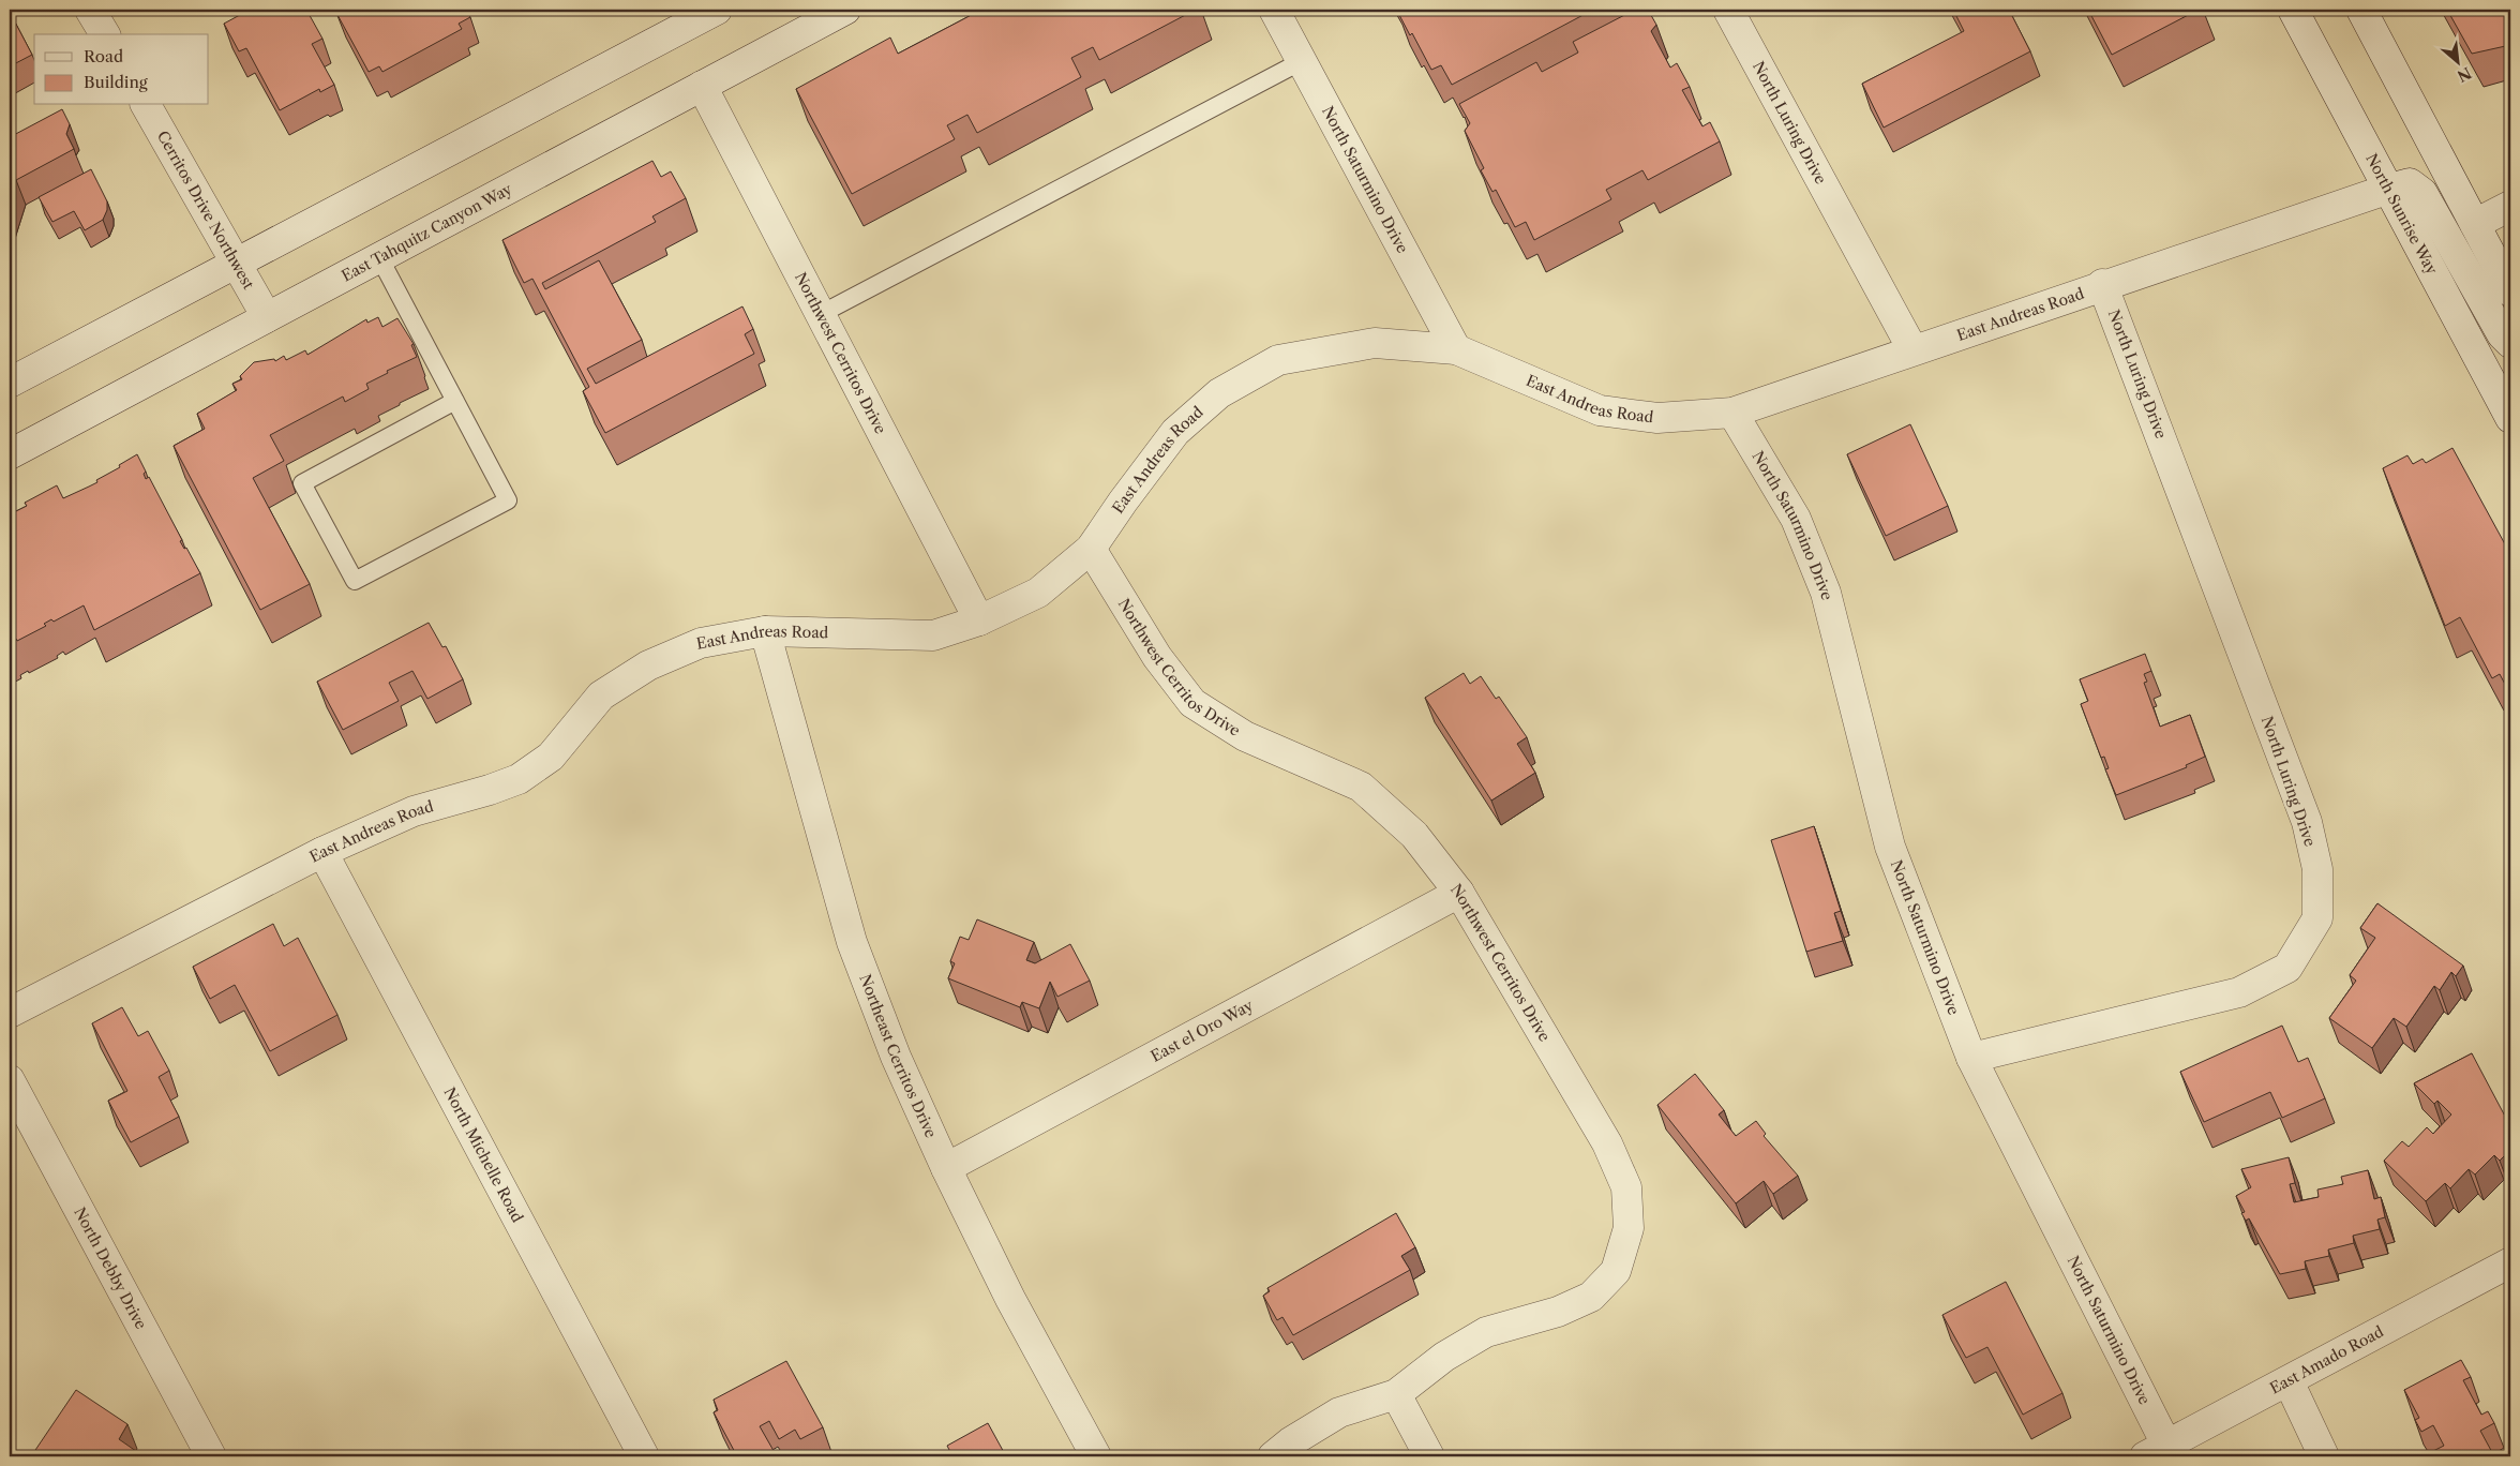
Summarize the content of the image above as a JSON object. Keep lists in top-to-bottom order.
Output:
{
  "streets": {
    "street": [
      "North Luring Drive",
      "North Saturmino Drive",
      "Cerritos Drive Northwest",
      "North Sunrise Way",
      "East Tahquitz Canyon Way",
      "East Andreas Road",
      "Northwest Cerritos Drive",
      "East el Oro Way",
      "Northeast Cerritos Drive",
      "North Michelle Road",
      "North Debby Drive",
      "East Amado Road"
    ]
  },
  "crossings": [
    ["North Luring Drive", "North Saturmino Drive"],
    ["North Luring Drive", "East Andreas Road"],
    ["North Saturmino Drive", "East Andreas Road"],
    ["North Saturmino Drive", "East Amado Road"],
    ["Cerritos Drive Northwest", "East Tahquitz Canyon Way"],
    ["North Sunrise Way", "East Andreas Road"],
    ["East Tahquitz Canyon Way", "Northwest Cerritos Drive"],
    ["East Andreas Road", "Northwest Cerritos Drive"],
    ["East Andreas Road", "Northeast Cerritos Drive"],
    ["East Andreas Road", "North Michelle Road"],
    ["Northwest Cerritos Drive", "East el Oro Way"],
    ["East el Oro Way", "Northeast Cerritos Drive"]
  ],
  "legend": ["Road", "Building"],
  "north": "bottom right"
}
